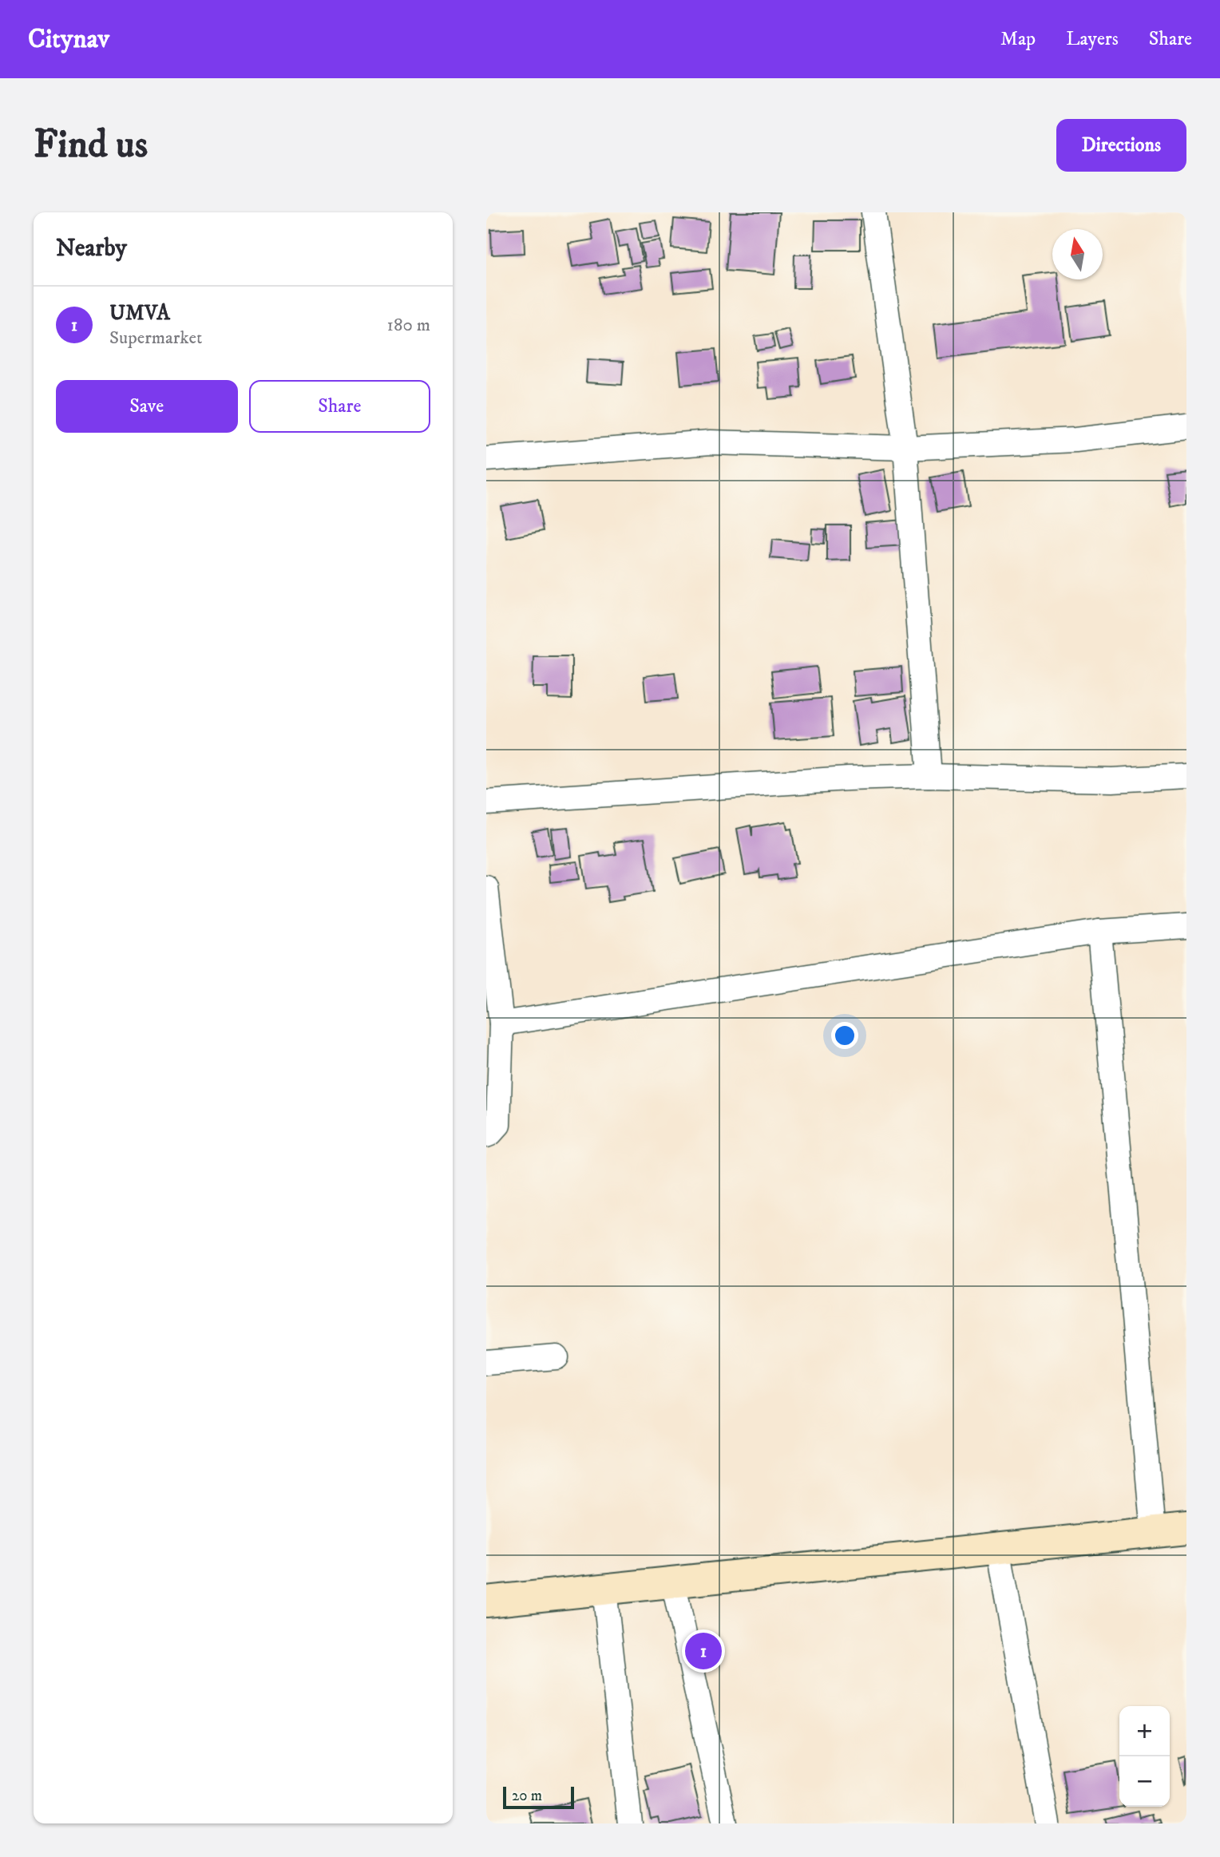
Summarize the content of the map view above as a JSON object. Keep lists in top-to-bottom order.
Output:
{
  "scale_bar": "20 m",
  "north": "top",
  "page": {
    "header": "Citynav",
    "nav": ["Map", "Layers", "Share"],
    "buttons": [
      "Directions",
      ["Save", "Share"]
    ],
    "title": "Find us",
    "heading": "Nearby",
    "list": [
      {
        "mark": "1",
        "name": "UMVA",
        "note": "Supermarket",
        "value": "180 m"
      }
    ],
    "pins": "1",
    "map_buttons": ["+", "−"],
    "scale": "20 m"
  }
}
